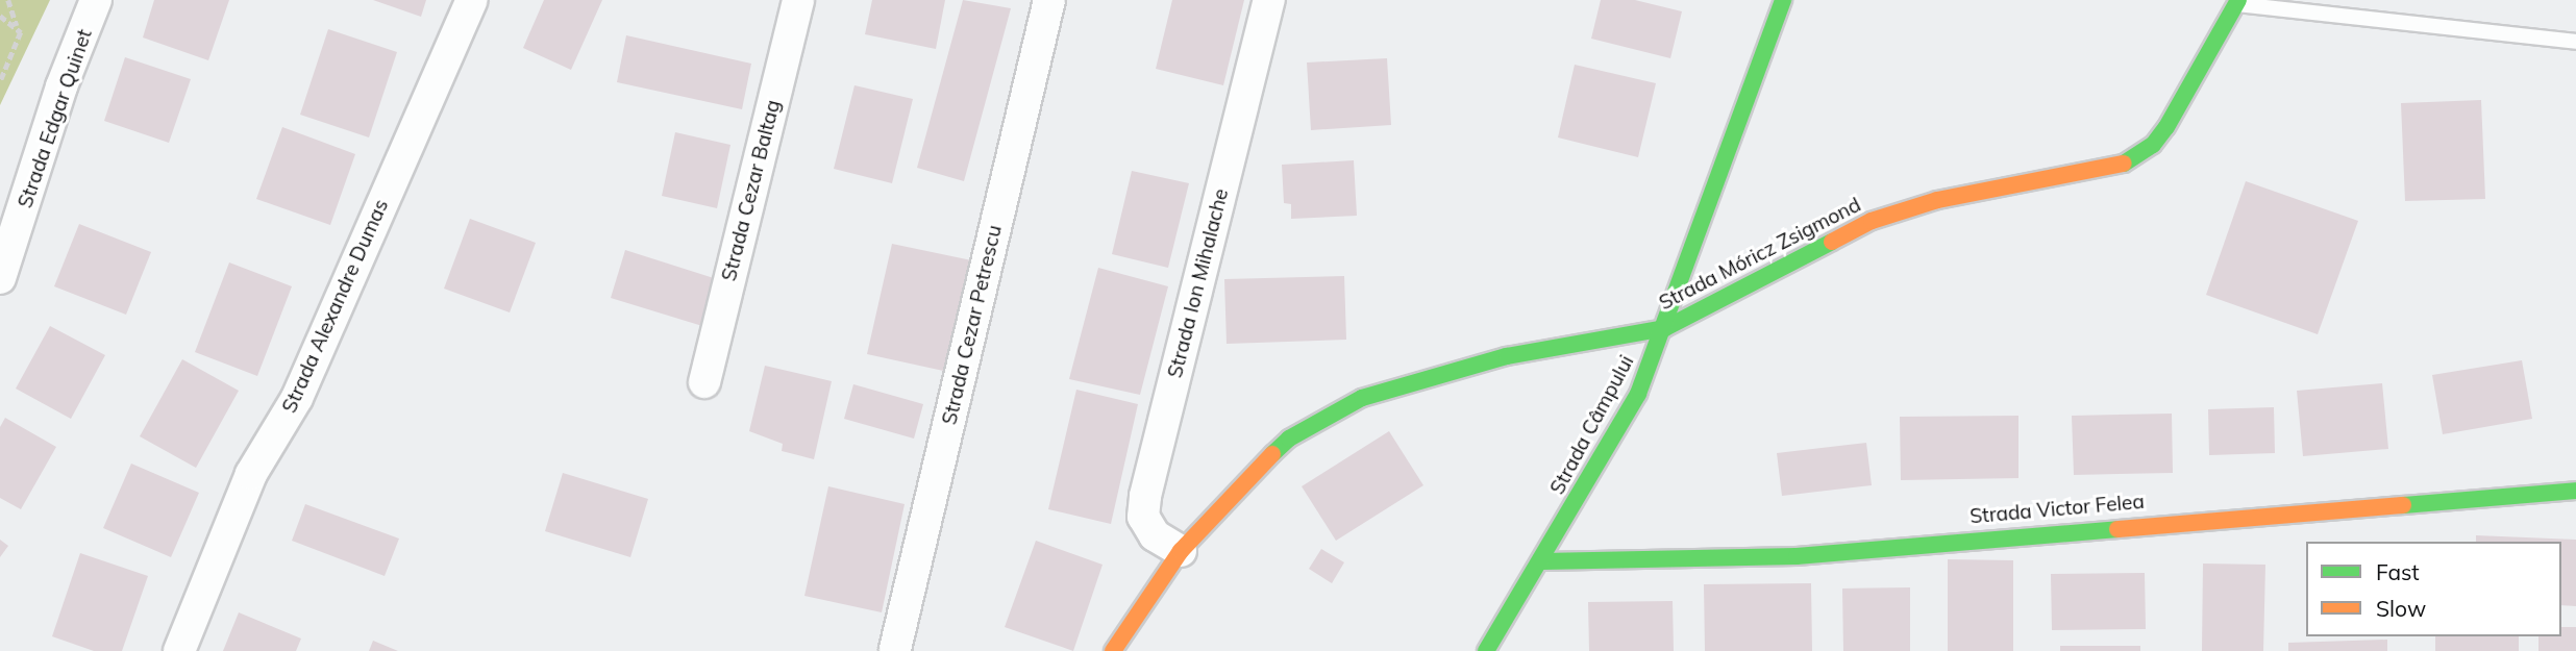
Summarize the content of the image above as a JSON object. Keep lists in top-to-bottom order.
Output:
{
  "streets": {
    "street": [
      "Strada Edgar Quinet",
      "Strada Cezar Baltag",
      "Strada Móricz Zsigmond",
      "Strada Ion Mihalache",
      "Strada Alexandre Dumas",
      "Strada Cezar Petrescu",
      "Strada Câmpului",
      "Strada Victor Felea"
    ]
  },
  "crossings": [
    ["Strada Móricz Zsigmond", "Strada Ion Mihalache"],
    ["Strada Móricz Zsigmond", "Strada Câmpului"],
    ["Strada Câmpului", "Strada Victor Felea"]
  ],
  "legend": ["Fast", "Slow"]
}
